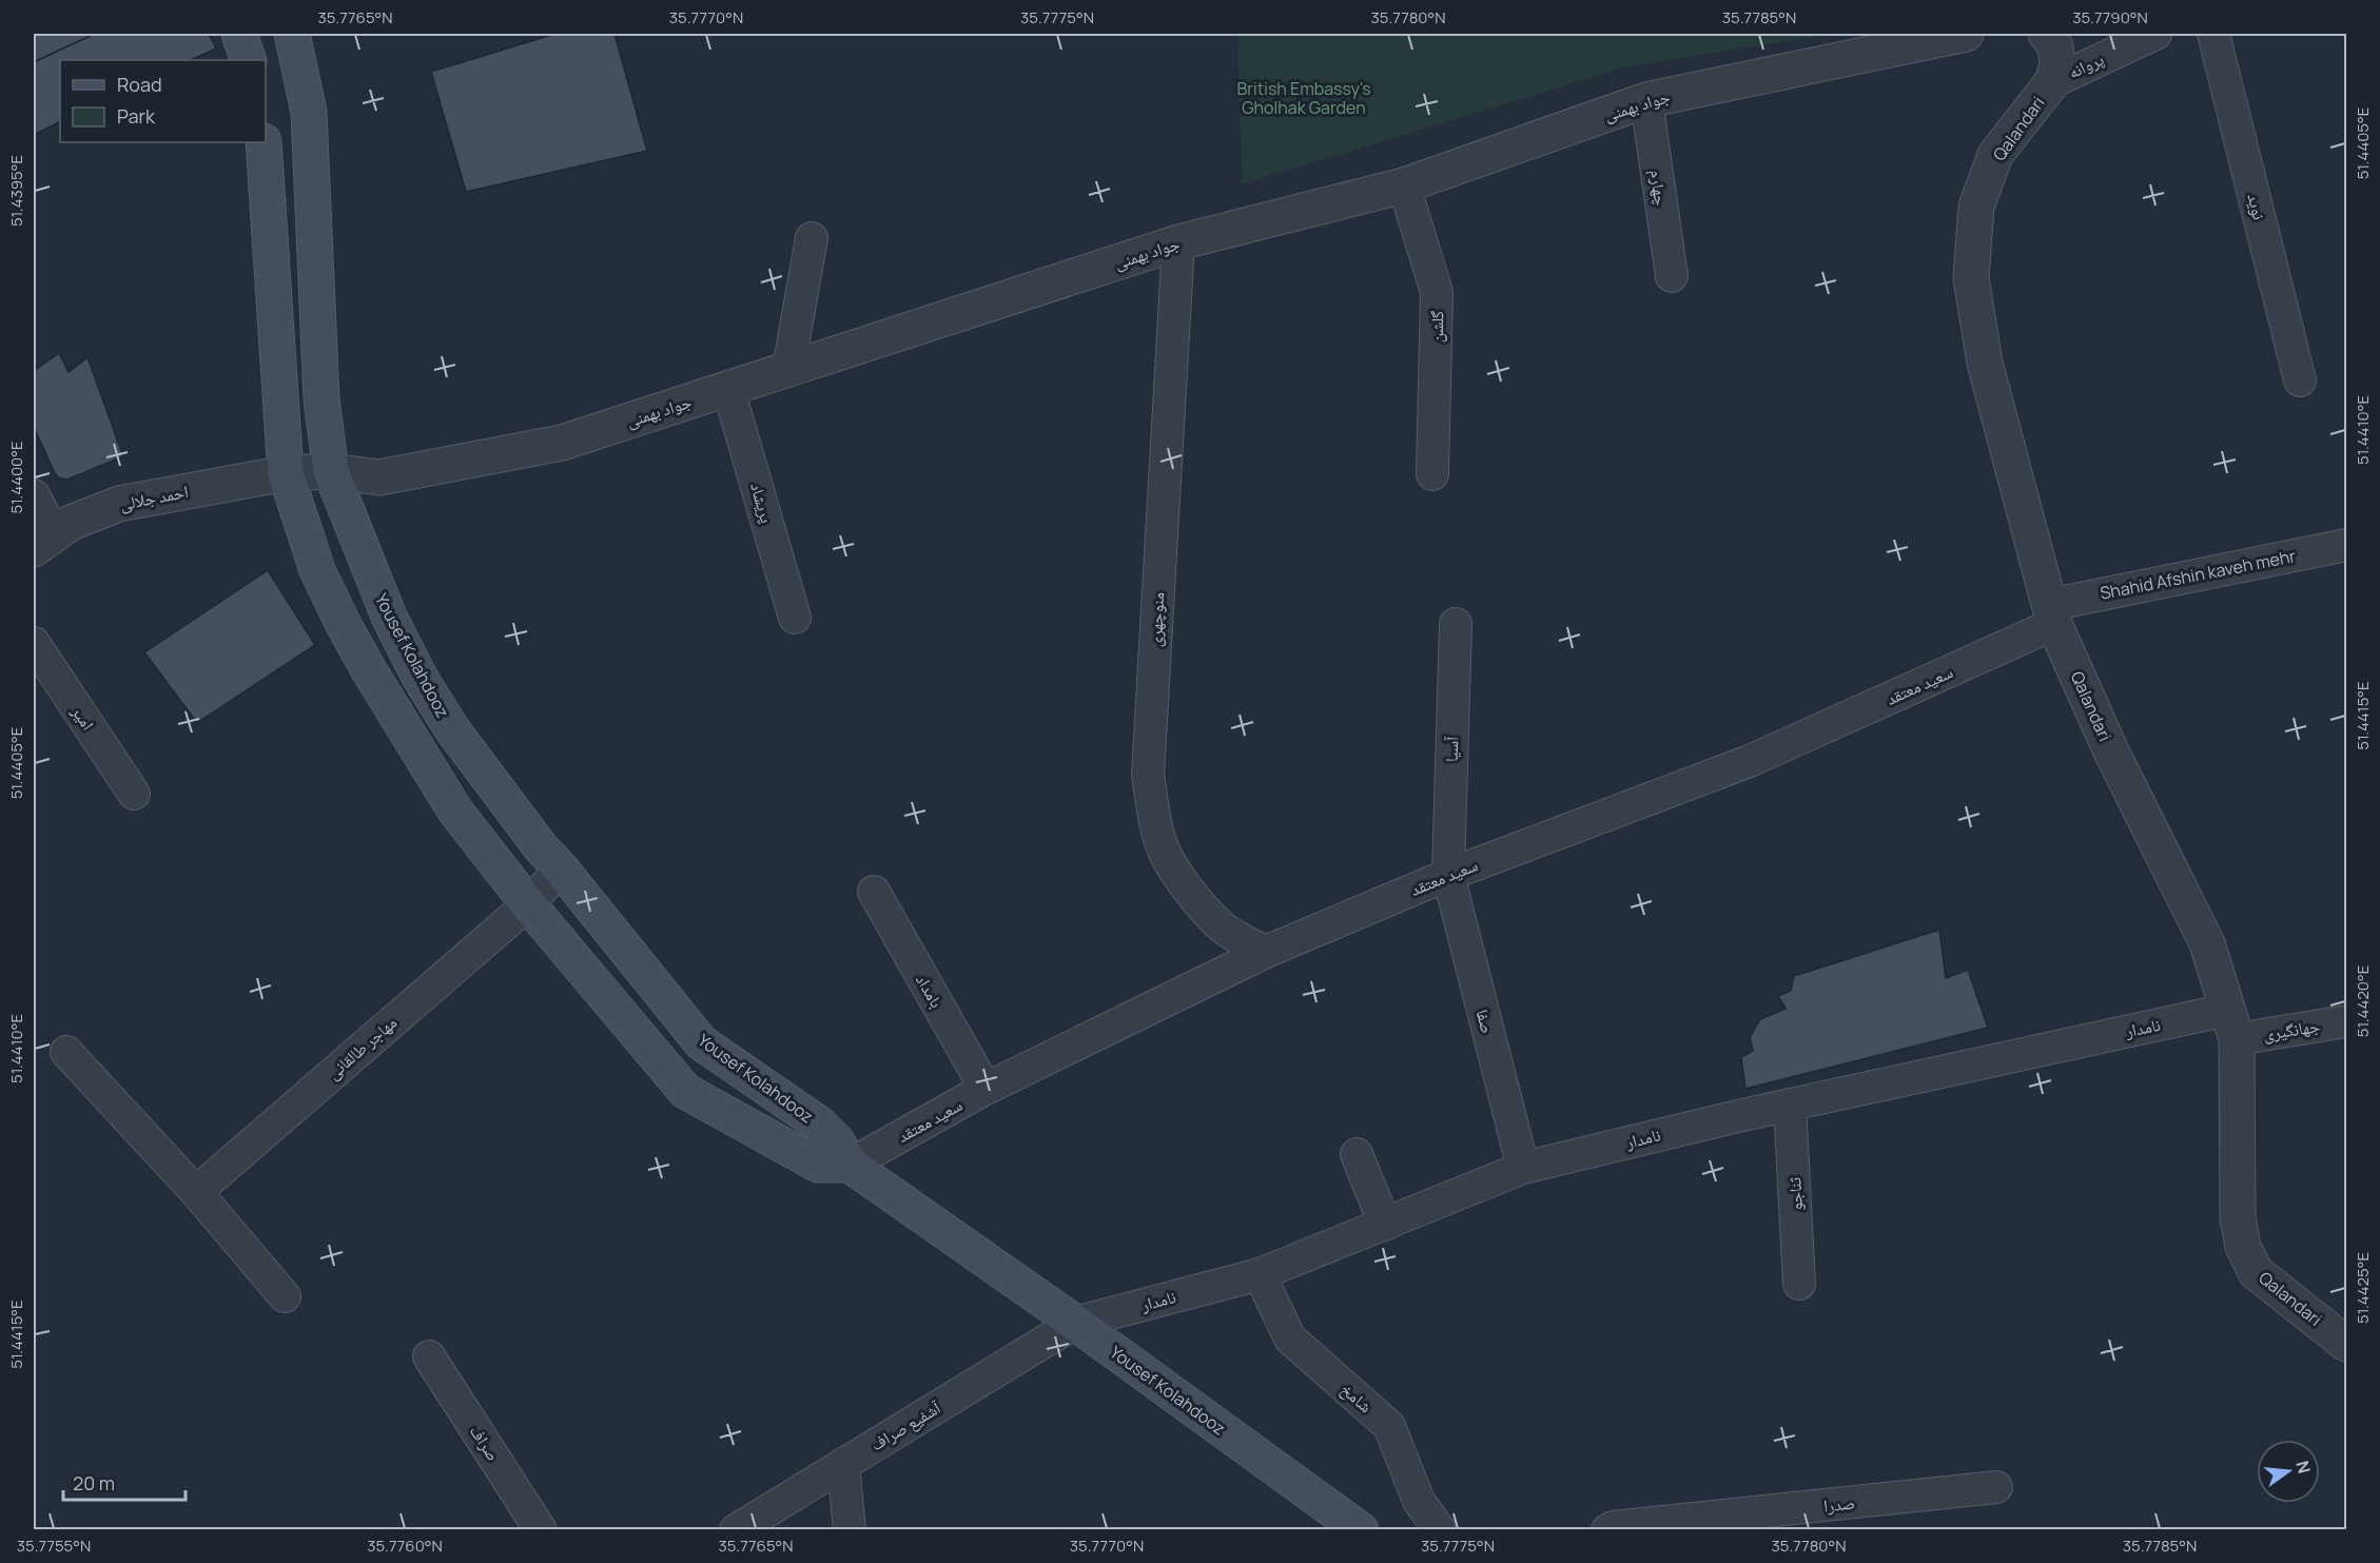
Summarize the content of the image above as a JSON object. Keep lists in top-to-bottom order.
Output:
{
  "streets": {
    "main road": ["Yousef Kolahdooz"],
    "street": [
      "پروانه",
      "جواد بهمنی",
      "Qalandari",
      "چهارم",
      "نوید",
      "گلشن",
      "احمد جلالی",
      "پریشاد",
      "Shahid Afshin kaveh mehr",
      "منوچهری",
      "سعید معتقد",
      "امیر",
      "آسیا",
      "بامداد",
      "صفا",
      "نامدار",
      "جهانگیری",
      "مهاجر طالقانی",
      "ثناجو",
      "شامخ",
      "آشفیع صراف",
      "صراف",
      "صدرا"
    ]
  },
  "crossings": [
    ["پروانه", "Qalandari"],
    ["جواد بهمنی", "چهارم"],
    ["جواد بهمنی", "گلشن"],
    ["جواد بهمنی", "احمد جلالی"],
    ["جواد بهمنی", "پریشاد"],
    ["جواد بهمنی", "منوچهری"],
    ["جواد بهمنی", "Yousef Kolahdooz"],
    ["Qalandari", "Shahid Afshin kaveh mehr"],
    ["Qalandari", "سعید معتقد"],
    ["Qalandari", "نامدار"],
    ["Qalandari", "جهانگیری"],
    ["Shahid Afshin kaveh mehr", "سعید معتقد"],
    ["منوچهری", "سعید معتقد"],
    ["Yousef Kolahdooz", "سعید معتقد"],
    ["Yousef Kolahdooz", "نامدار"],
    ["Yousef Kolahdooz", "مهاجر طالقانی"],
    ["Yousef Kolahdooz", "آشفیع صراف"],
    ["سعید معتقد", "آسیا"],
    ["سعید معتقد", "بامداد"],
    ["سعید معتقد", "صفا"],
    ["آسیا", "صفا"],
    ["صفا", "نامدار"],
    ["نامدار", "جهانگیری"],
    ["نامدار", "ثناجو"],
    ["نامدار", "شامخ"],
    ["نامدار", "آشفیع صراف"]
  ],
  "parks": ["British Embassy's Gholhak Garden"],
  "legend": ["Road", "Park"],
  "scale_bar": "20 m",
  "north": "right",
  "coordinates": [
    "35.7765°N",
    "35.7770°N",
    "35.7775°N",
    "35.7780°N",
    "35.7785°N",
    "35.7790°N",
    "51.4405°E",
    "51.4395°E",
    "51.4410°E",
    "51.4400°E",
    "51.4415°E",
    "51.4420°E",
    "51.4425°E",
    "35.7755°N",
    "35.7760°N"
  ]
}
